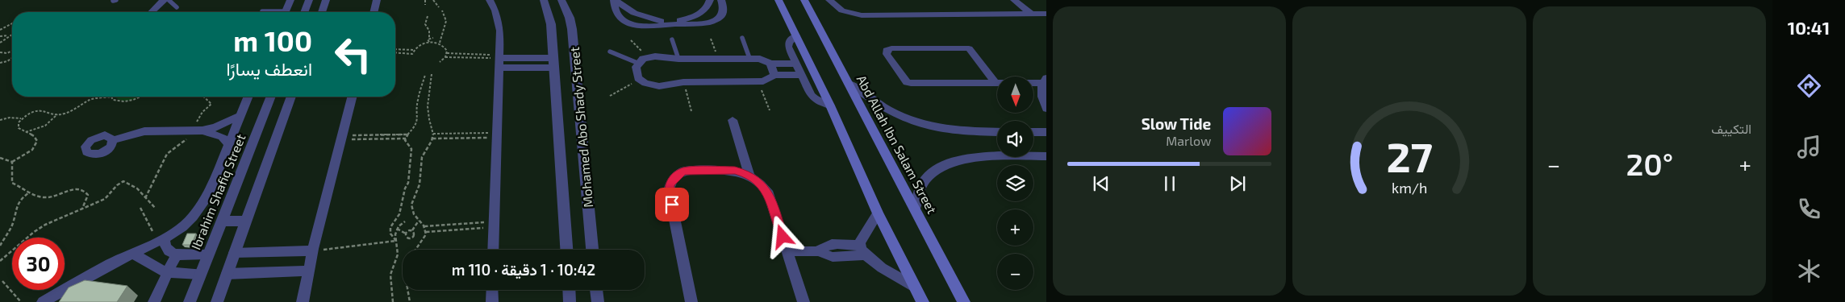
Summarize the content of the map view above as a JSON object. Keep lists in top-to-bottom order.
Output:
{
  "streets": {
    "main road": ["Abd Allah Ibn Salam Street"],
    "street": ["Mohamed Abo Shady Street", "Ibrahim Shafiq Street"]
  },
  "north": "bottom",
  "page": {
    "tabs": "10:41",
    "tile": "التكييف",
    "turn": ["100 m", "انعطف يسارًا"],
    "map_buttons": ["+", "−"],
    "song": ["Slow Tide", "Marlow"],
    "heat": ["−", "20°", "+"],
    "limit": "30",
    "trip": "10:42 · 1 دقيقة · 110 m",
    "gauge": ["27", "km/h"]
  }
}
